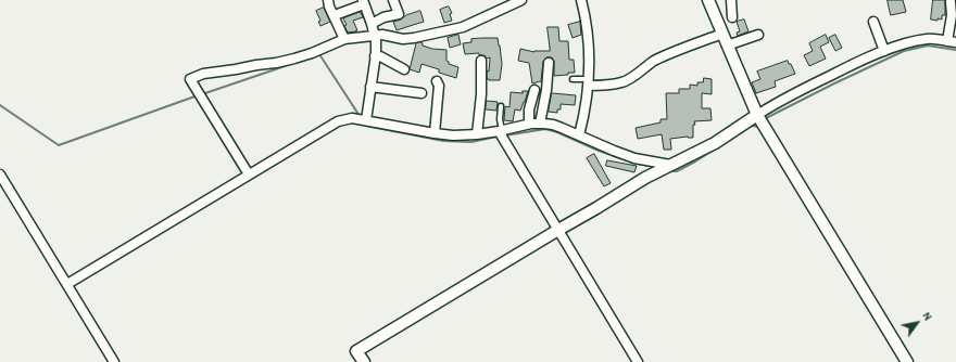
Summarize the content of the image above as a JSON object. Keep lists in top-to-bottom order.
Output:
{
  "north": "top right"
}
